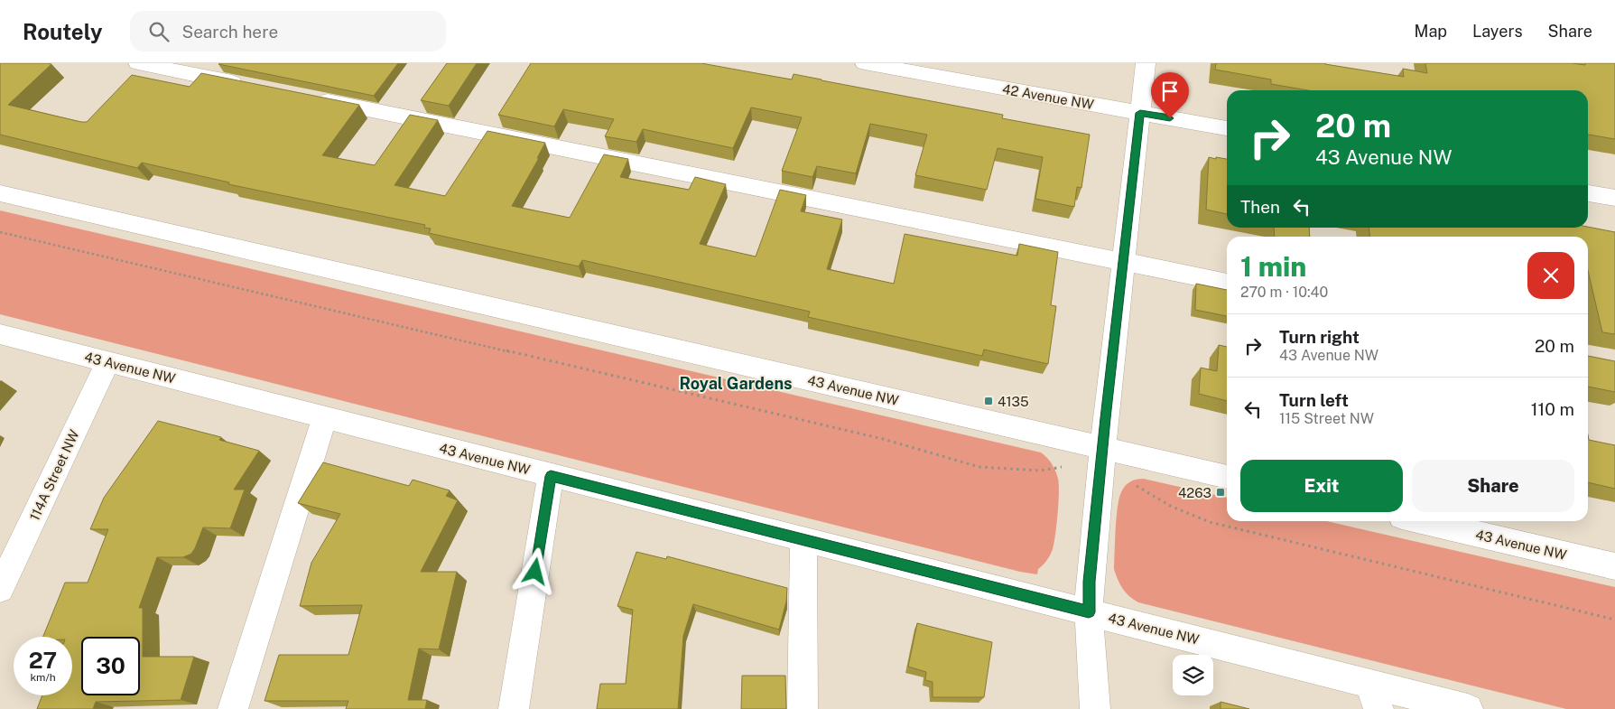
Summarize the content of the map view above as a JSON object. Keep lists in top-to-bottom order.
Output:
{
  "streets": {
    "street": ["42 Avenue NW", "43 Avenue NW", "114A Street NW"]
  },
  "crossings": [
    ["43 Avenue NW", "114A Street NW"]
  ],
  "districts": ["Royal Gardens"],
  "places": {
    "transit": ["4135", "4263"]
  },
  "page": {
    "header": "Routely",
    "search": "Search here",
    "nav": ["Map", "Layers", "Share"],
    "turn": ["20 m", "43 Avenue NW"],
    "then": "Then",
    "heading": ["1 min", "270 m · 10:40"],
    "list": [
      {
        "name": "Turn right",
        "note": "43 Avenue NW",
        "value": "20 m"
      },
      {
        "name": "Turn left",
        "note": "115 Street NW",
        "value": "110 m"
      }
    ],
    "buttons": ["Exit", "Share"],
    "speed": "27 km/h",
    "limit": "30"
  }
}
